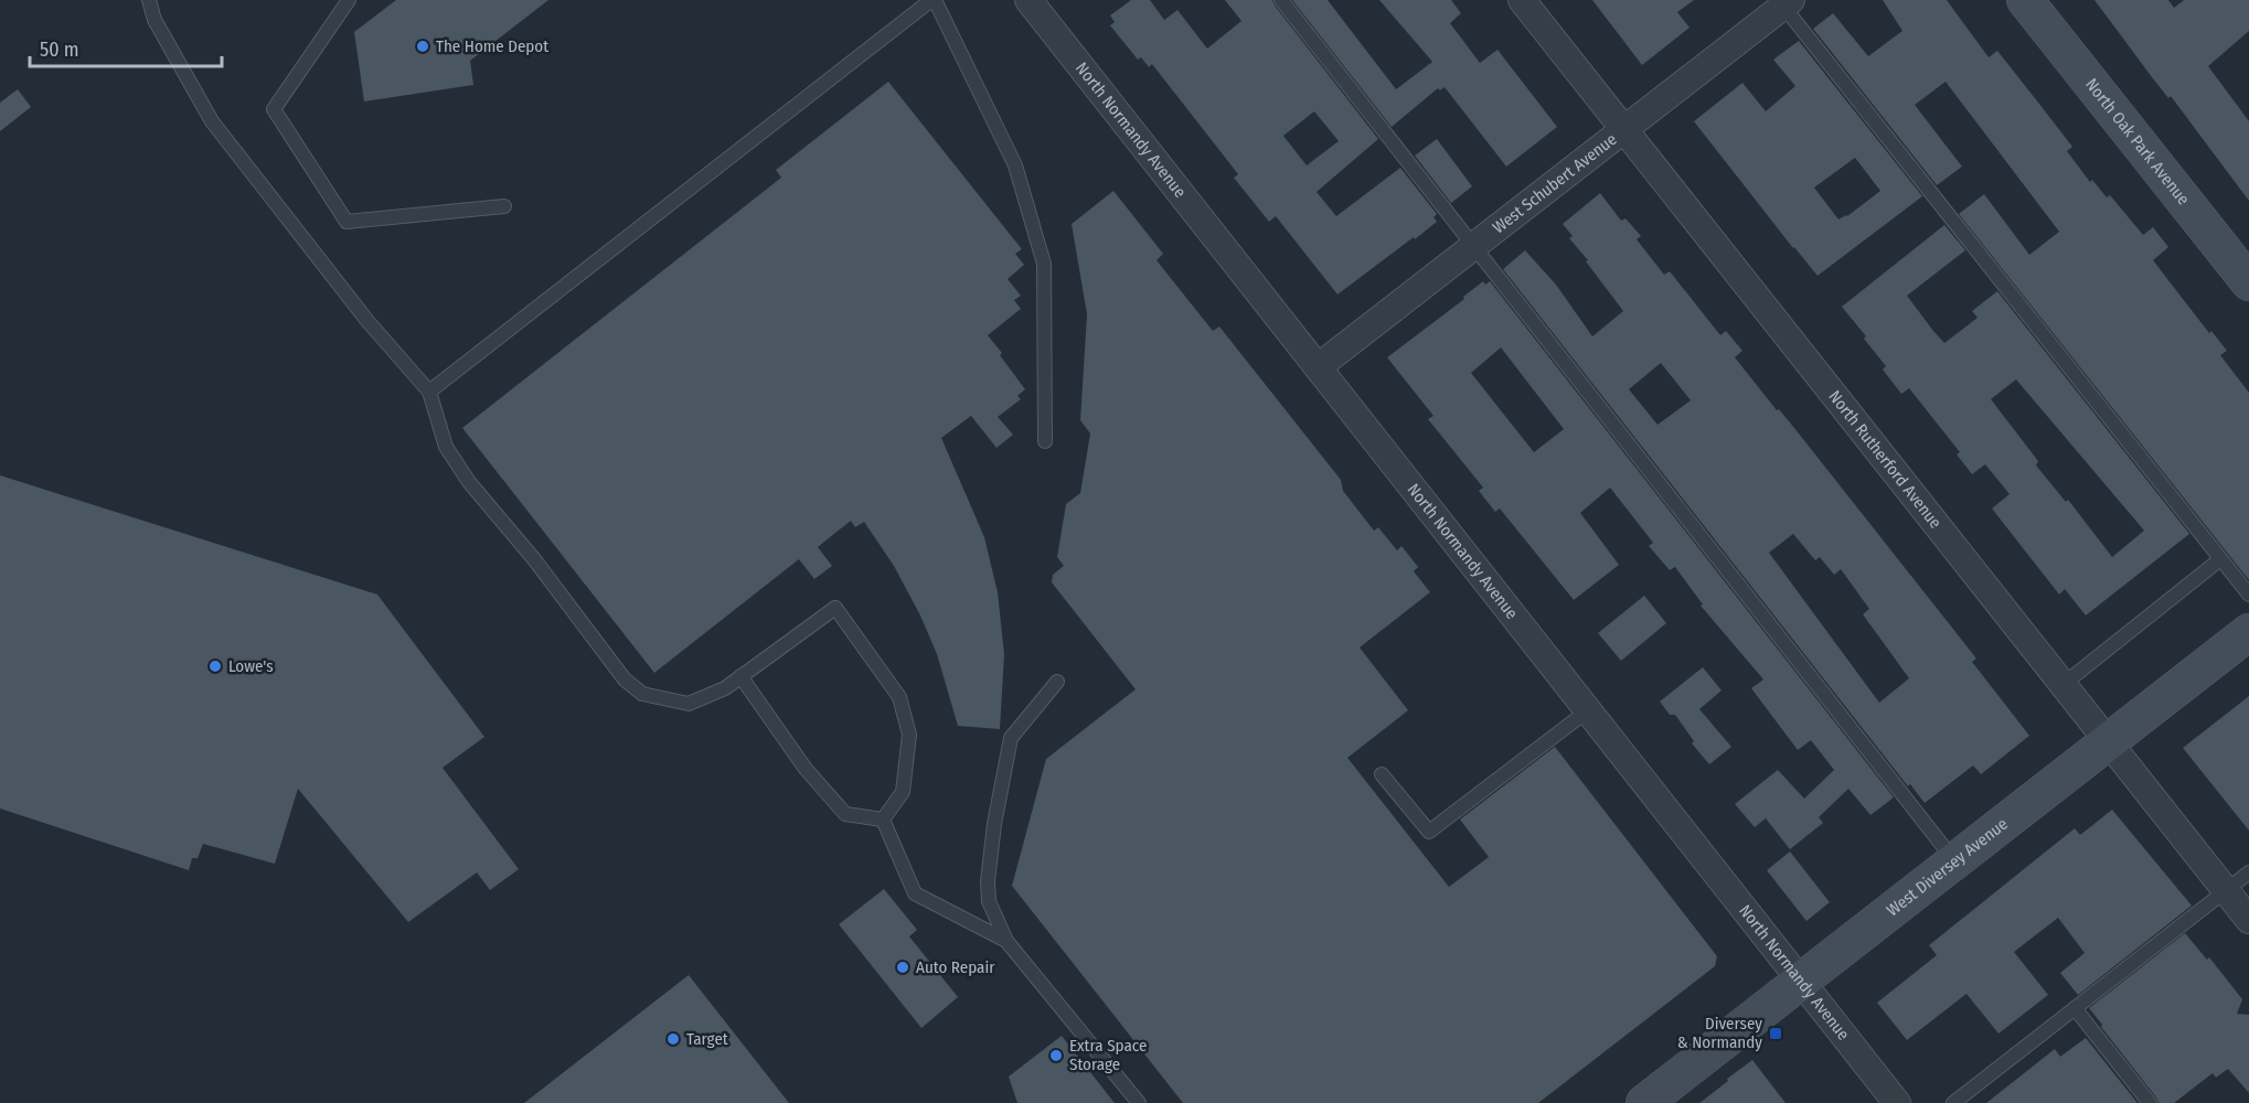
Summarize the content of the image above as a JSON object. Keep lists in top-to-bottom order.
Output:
{
  "streets": {
    "main road": ["North Oak Park Avenue", "West Diversey Avenue"],
    "street": ["North Normandy Avenue", "West Schubert Avenue", "North Rutherford Avenue"]
  },
  "crossings": [
    ["North Normandy Avenue", "West Schubert Avenue"],
    ["North Normandy Avenue", "West Diversey Avenue"],
    ["West Schubert Avenue", "North Rutherford Avenue"],
    ["North Rutherford Avenue", "West Diversey Avenue"]
  ],
  "places": {
    "other": [
      "The Home Depot",
      "Lowe's",
      "Auto Repair",
      "Target",
      "Extra Space Storage"
    ],
    "transit": ["Diversey & Normandy"]
  },
  "scale_bar": "50 m"
}
